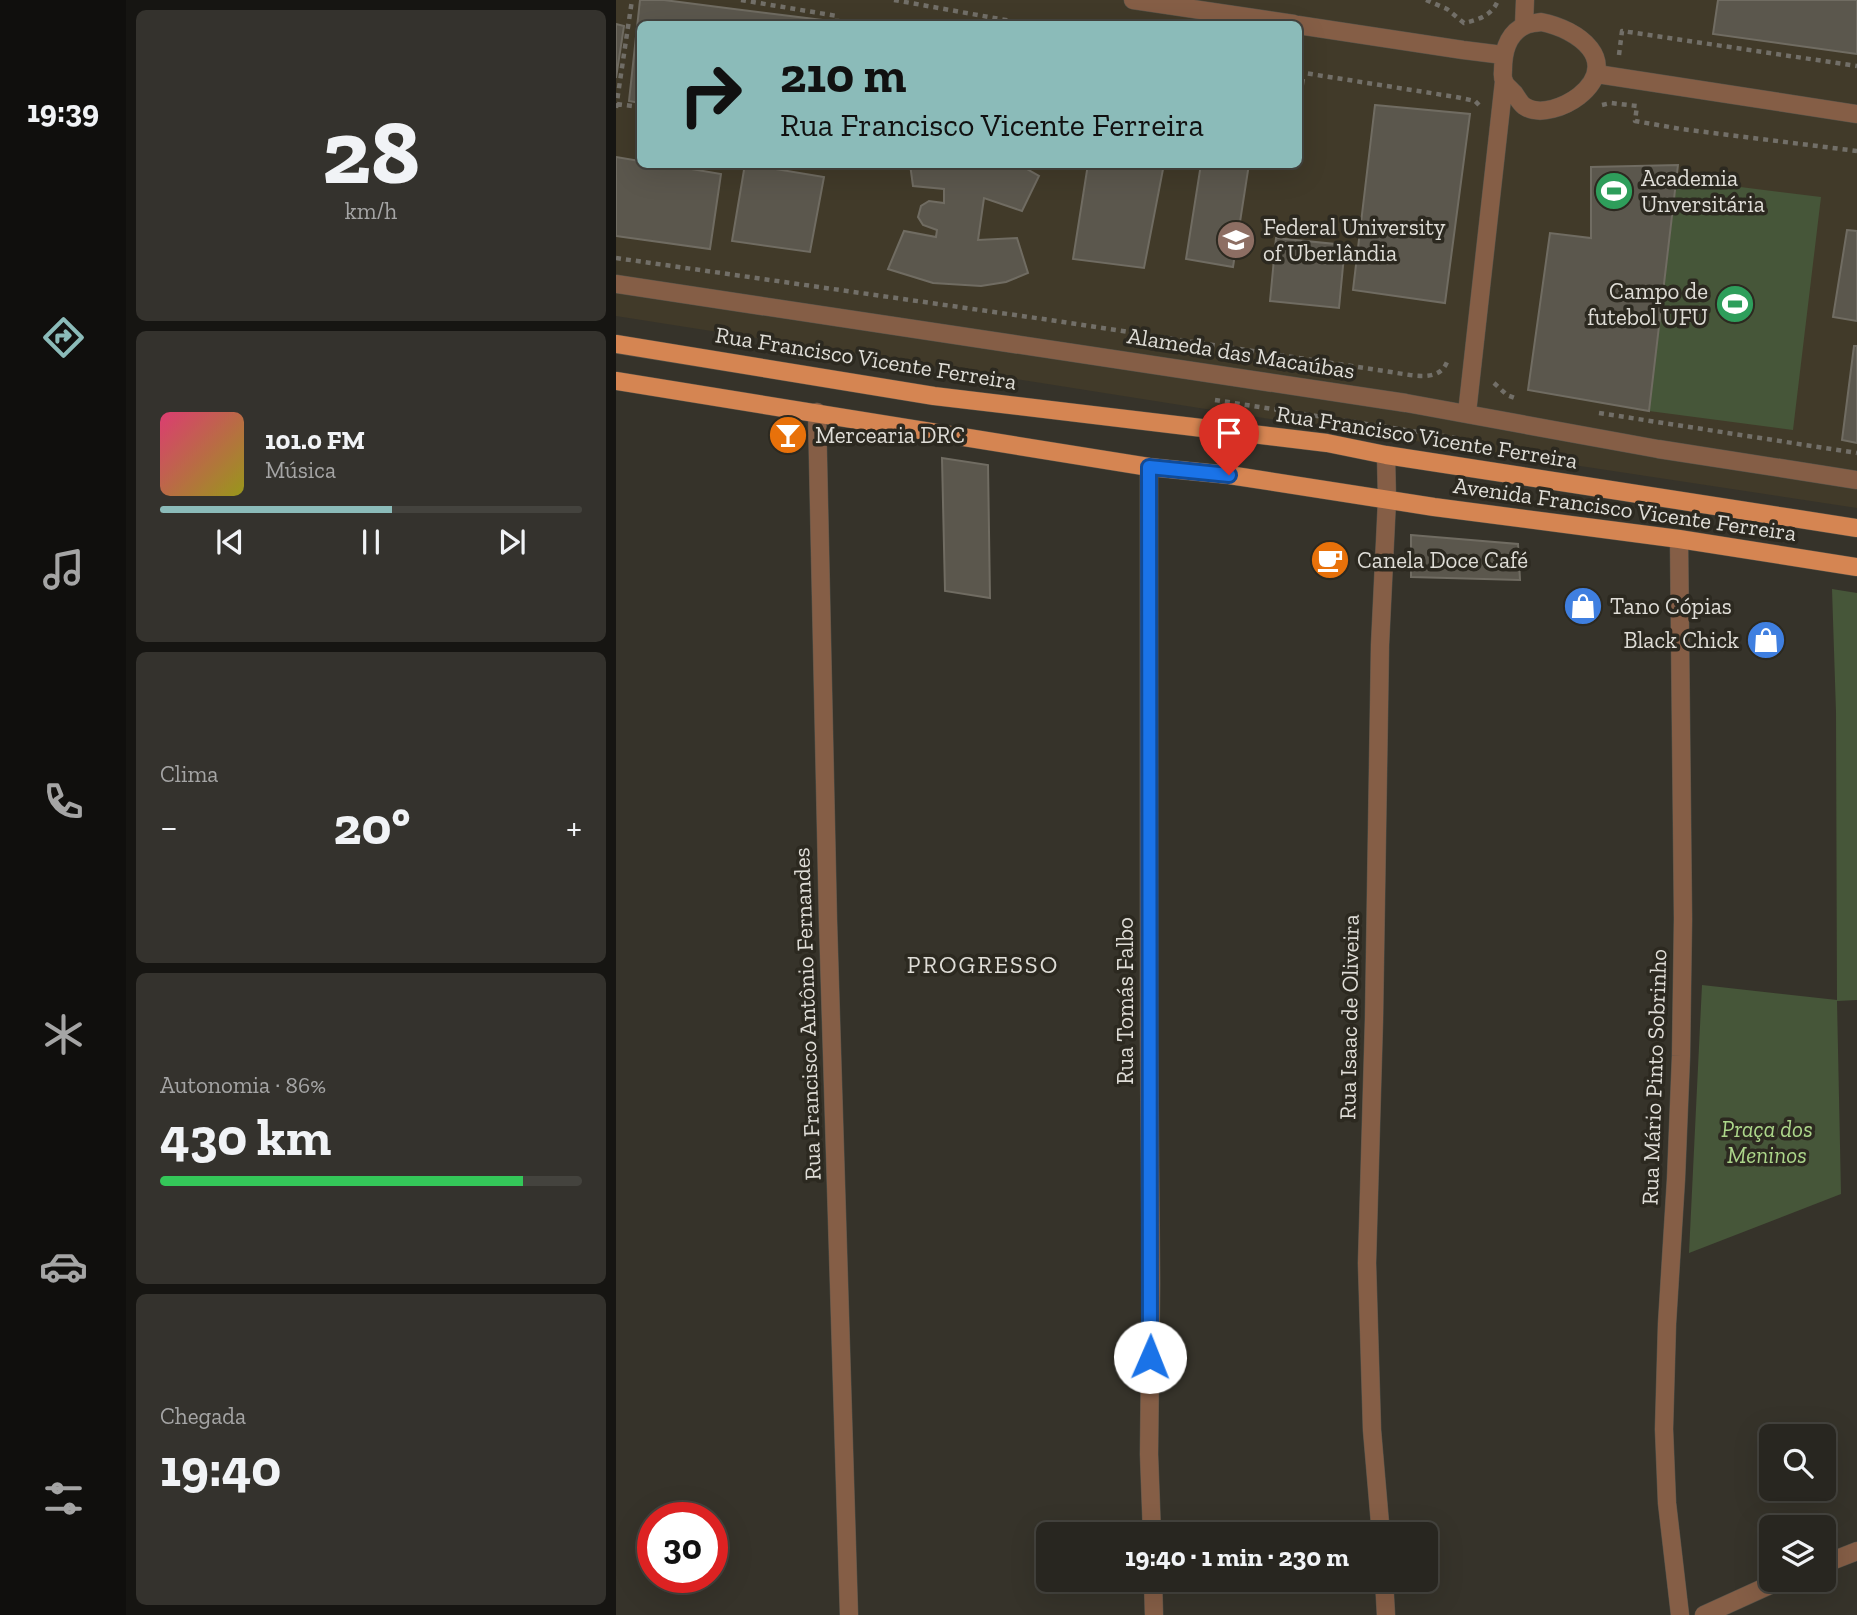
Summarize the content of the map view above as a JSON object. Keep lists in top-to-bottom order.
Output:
{
  "streets": {
    "main road": ["Rua Francisco Vicente Ferreira", "Avenida Francisco Vicente Ferreira"],
    "street": [
      "Alameda das Macaúbas",
      "Rua Tomás Falbo",
      "Rua Francisco Antônio Fernandes",
      "Rua Isaac de Oliveira",
      "Rua Mário Pinto Sobrinho"
    ]
  },
  "crossings": [
    ["Rua Francisco Vicente Ferreira", "Rua Isaac de Oliveira"],
    ["Avenida Francisco Vicente Ferreira", "Rua Isaac de Oliveira"],
    ["Avenida Francisco Vicente Ferreira", "Rua Mário Pinto Sobrinho"]
  ],
  "districts": ["PROGRESSO"],
  "parks": ["Praça dos Meninos"],
  "places": {
    "sports": ["Academia Unversitária", "Campo de futebol UFU"],
    "school or university": ["Federal University of Uberlândia"],
    "bar": ["Mercearia DRC"],
    "cafe": ["Canela Doce Café"],
    "shop": ["Tano Cópias", "Black Chick"]
  },
  "page": {
    "tabs": "19:39",
    "tile": [
      ["28", "km/h"],
      "Clima",
      ["Autonomia · 86%", "430 km"],
      ["Chegada", "19:40"]
    ],
    "turn": ["210 m", "Rua Francisco Vicente Ferreira"],
    "song": ["101.0 FM", "Música"],
    "heat": ["−", "20°", "+"],
    "limit": "30",
    "trip": "19:40 · 1 min · 230 m"
  }
}
